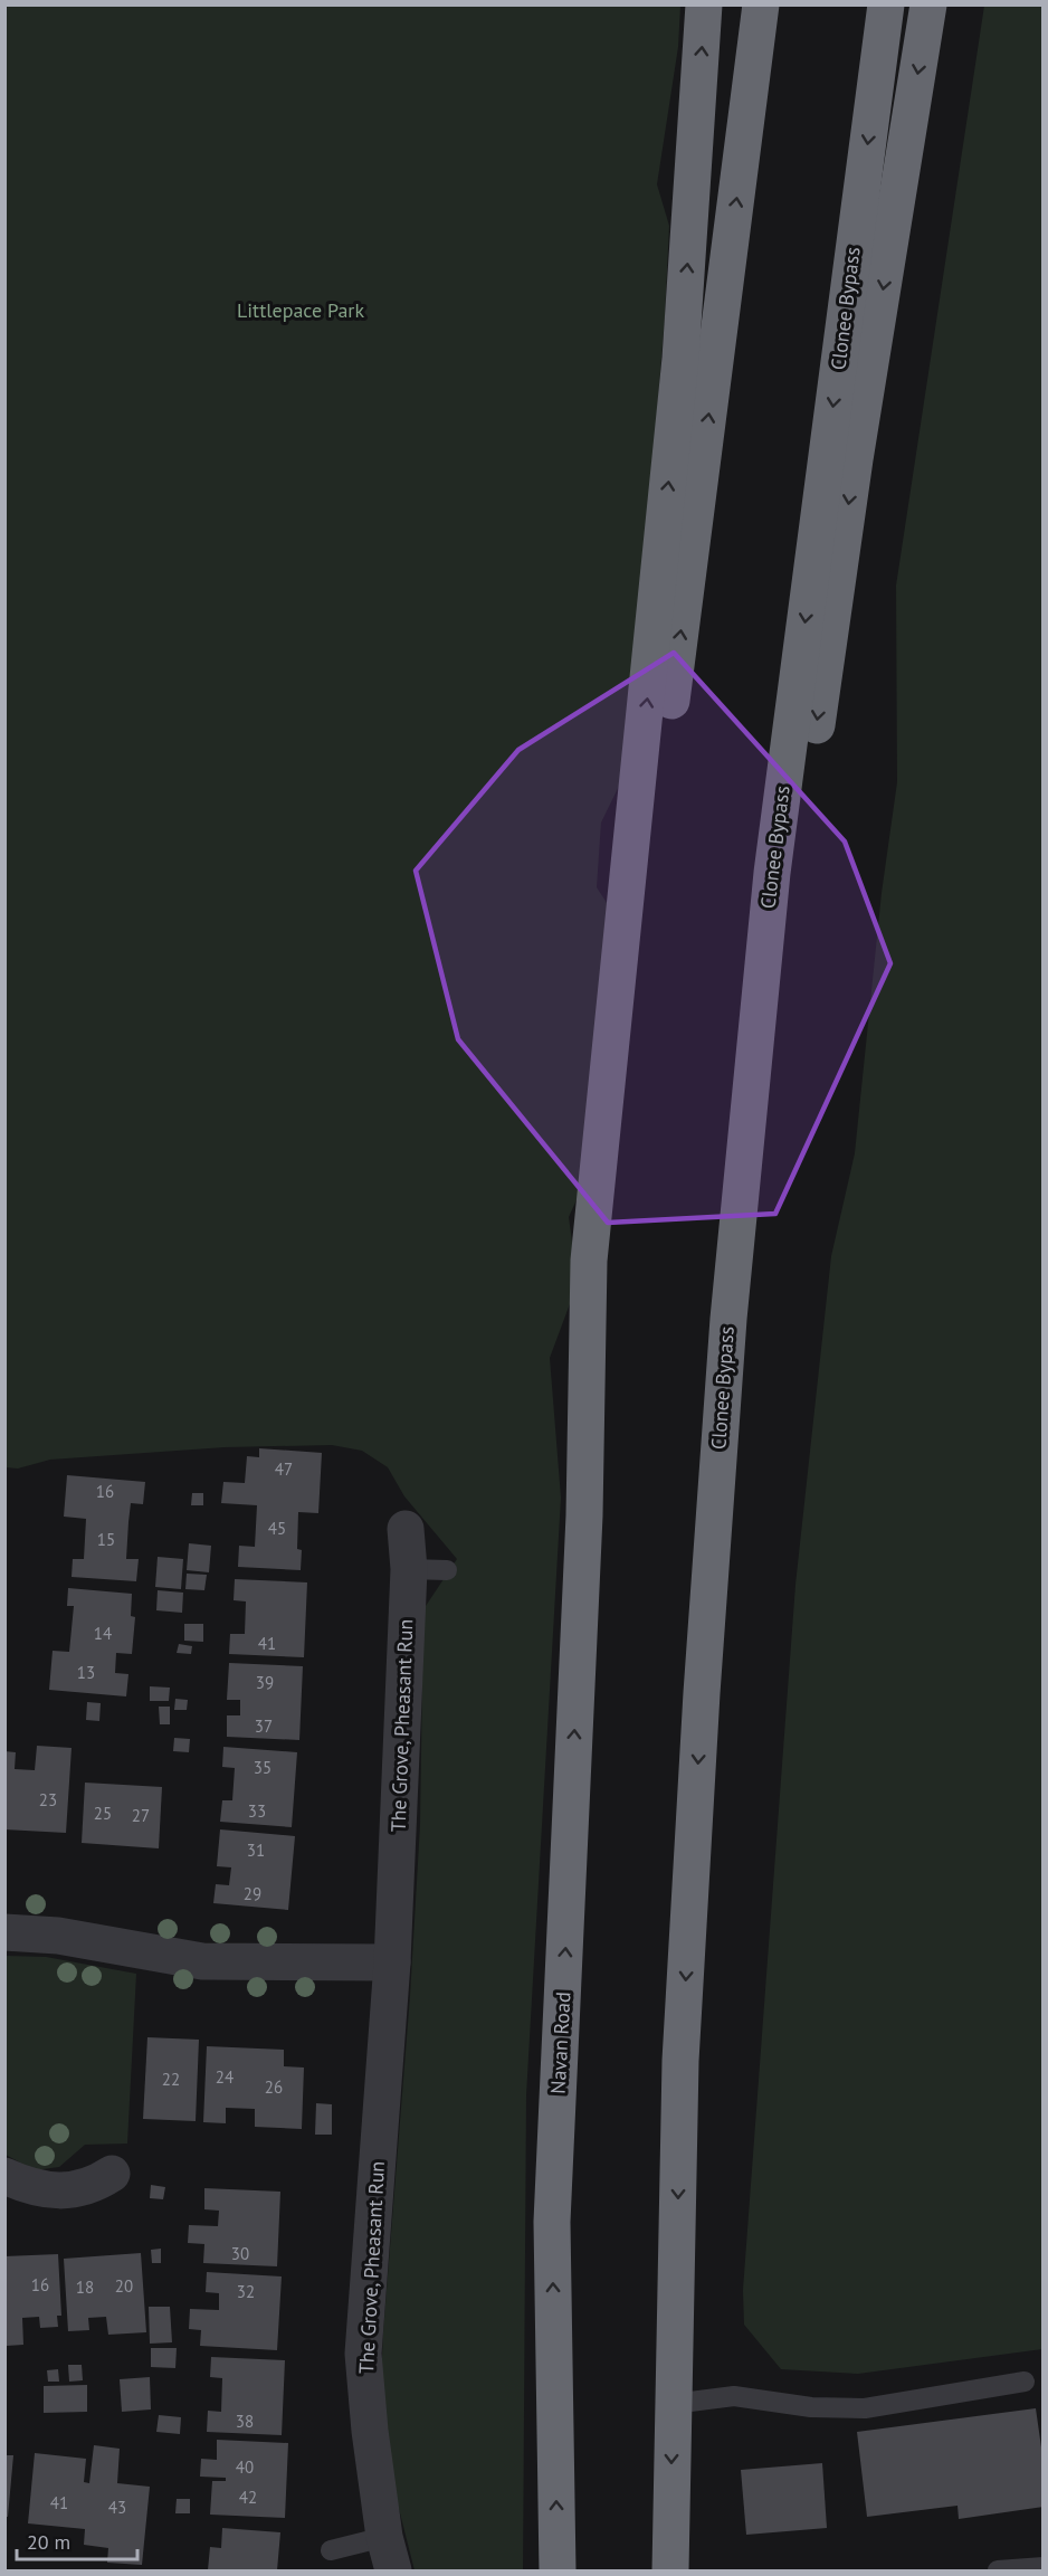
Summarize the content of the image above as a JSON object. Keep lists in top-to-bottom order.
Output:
{
  "streets": {
    "highway": ["Clonee Bypass", "Navan Road"],
    "street": ["The Grove, Pheasant Run"]
  },
  "parks": ["Littlepace Park"],
  "house_numbers": [
    "47",
    "16",
    "45",
    "15",
    "14",
    "41",
    "13",
    "39",
    "37",
    "35",
    "23",
    "33",
    "25",
    "27",
    "31",
    "29",
    "24",
    "22",
    "26",
    "30",
    "16",
    "20",
    "18",
    "32",
    "38",
    "40",
    "42",
    "41",
    "43"
  ],
  "scale_bar": "20 m"
}
